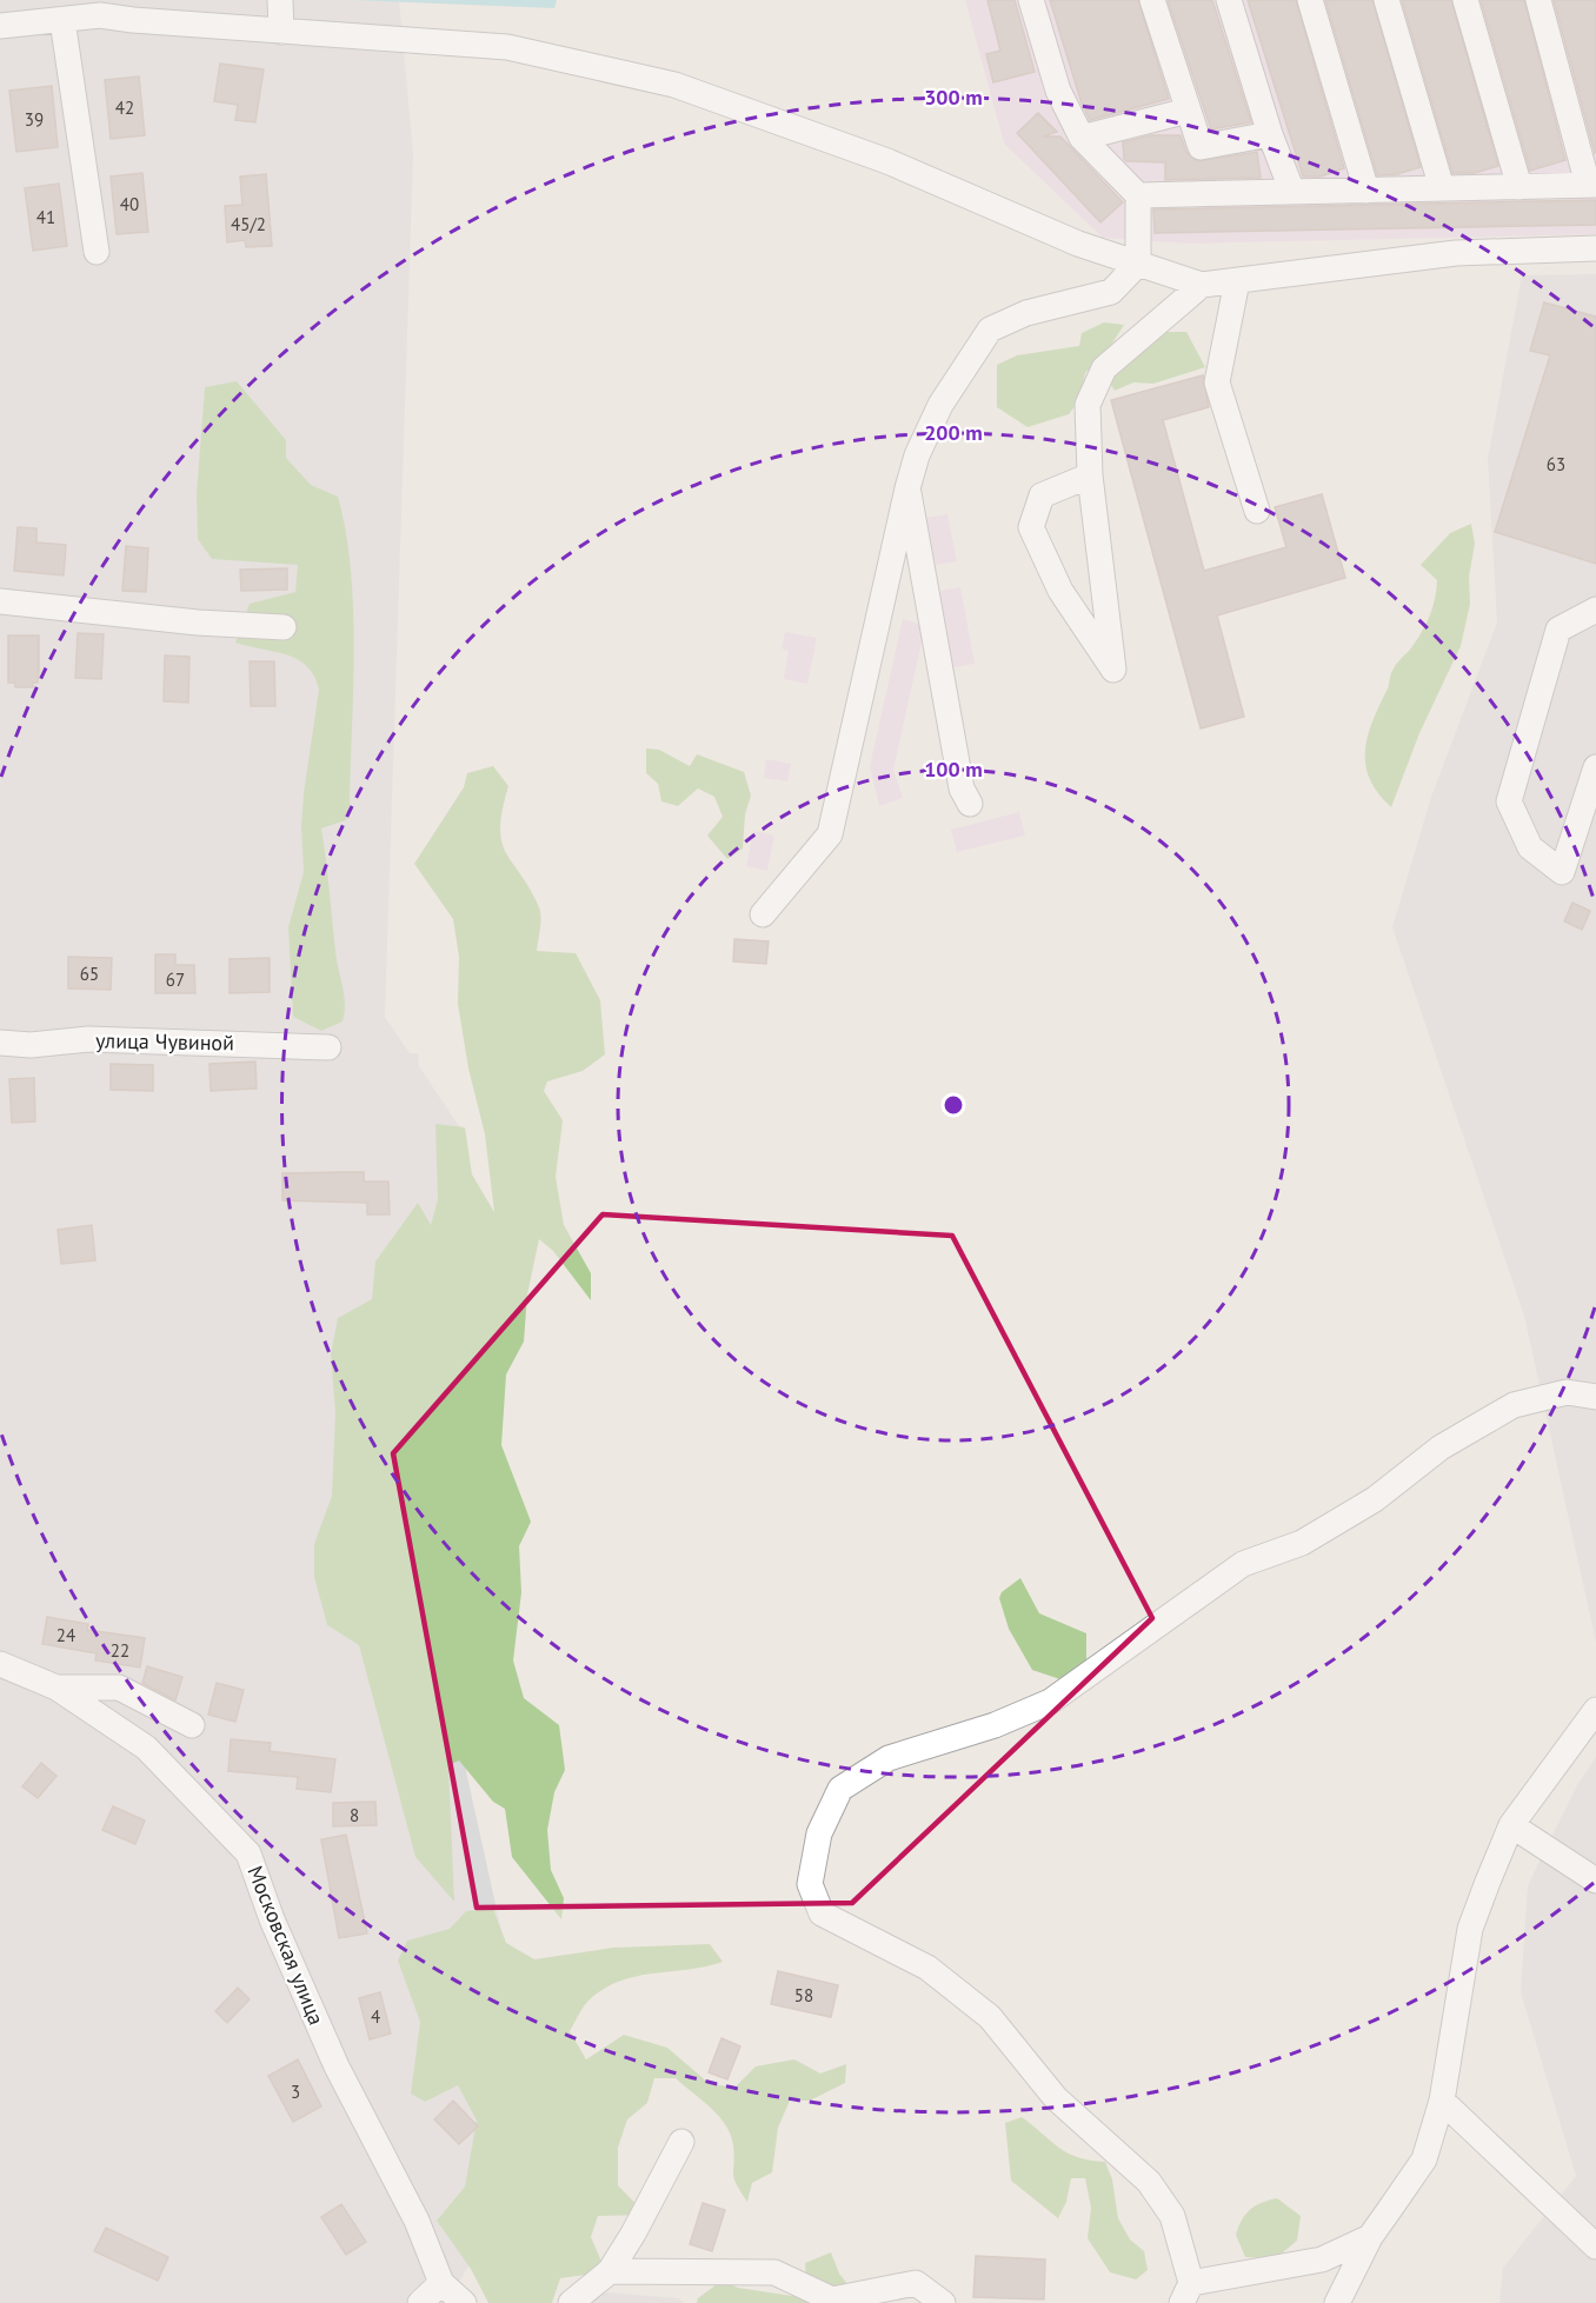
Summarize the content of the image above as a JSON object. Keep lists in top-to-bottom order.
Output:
{
  "streets": {
    "street": ["улица Чувиной", "Московская улица"]
  },
  "house_numbers": [
    "42",
    "39",
    "40",
    "41",
    "45/2",
    "63",
    "65",
    "67",
    "24",
    "22",
    "8",
    "58",
    "4",
    "3"
  ],
  "rings": ["300 m", "200 m", "100 m"]
}
